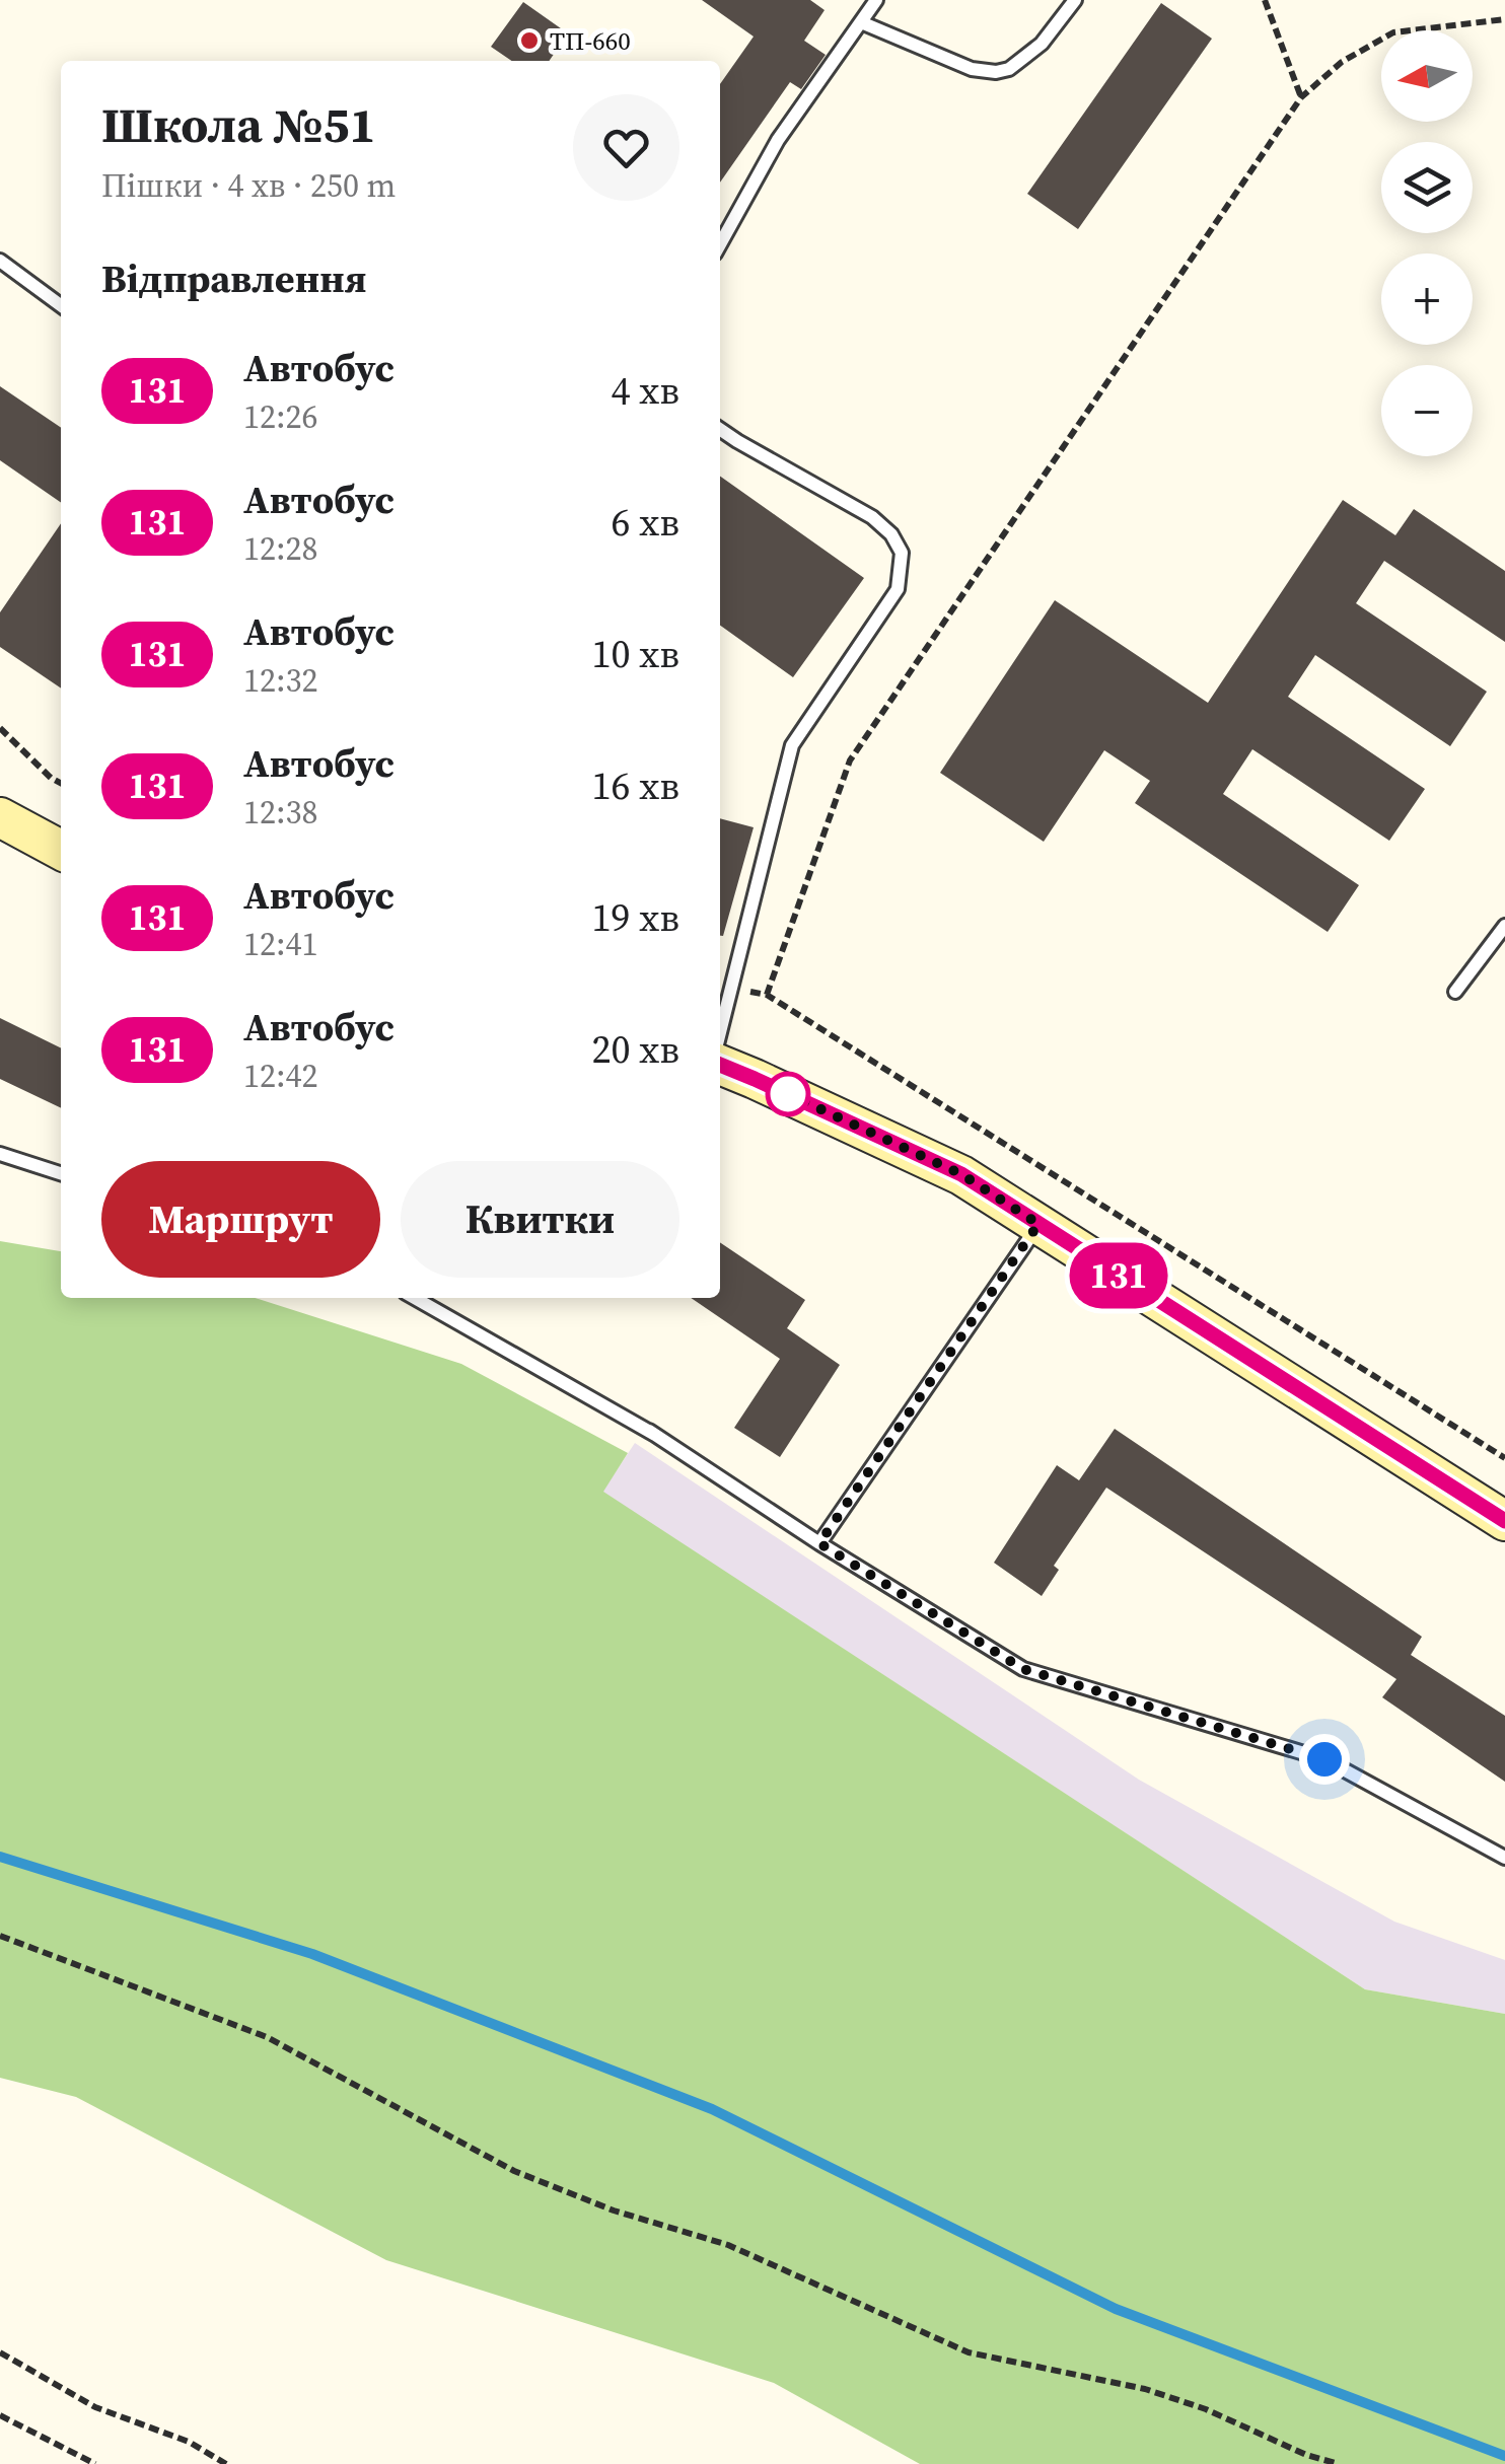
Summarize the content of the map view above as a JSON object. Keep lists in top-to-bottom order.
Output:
{
  "places": ["ТП-660"],
  "lines": ["bus line 131"],
  "north": "left",
  "page": {
    "on_map": "131",
    "map_buttons": ["+", "−"],
    "heading": [
      ["Школа №51", "Пішки · 4 хв · 250 m"],
      "Відправлення"
    ],
    "list": [
      {
        "mark": "131",
        "name": "Автобус",
        "note": "12:26",
        "value": "4 хв"
      },
      {
        "mark": "131",
        "name": "Автобус",
        "note": "12:28",
        "value": "6 хв"
      },
      {
        "mark": "131",
        "name": "Автобус",
        "note": "12:32",
        "value": "10 хв"
      },
      {
        "mark": "131",
        "name": "Автобус",
        "note": "12:38",
        "value": "16 хв"
      },
      {
        "mark": "131",
        "name": "Автобус",
        "note": "12:41",
        "value": "19 хв"
      },
      {
        "mark": "131",
        "name": "Автобус",
        "note": "12:42",
        "value": "20 хв"
      }
    ],
    "buttons": ["Маршрут", "Квитки"]
  }
}
